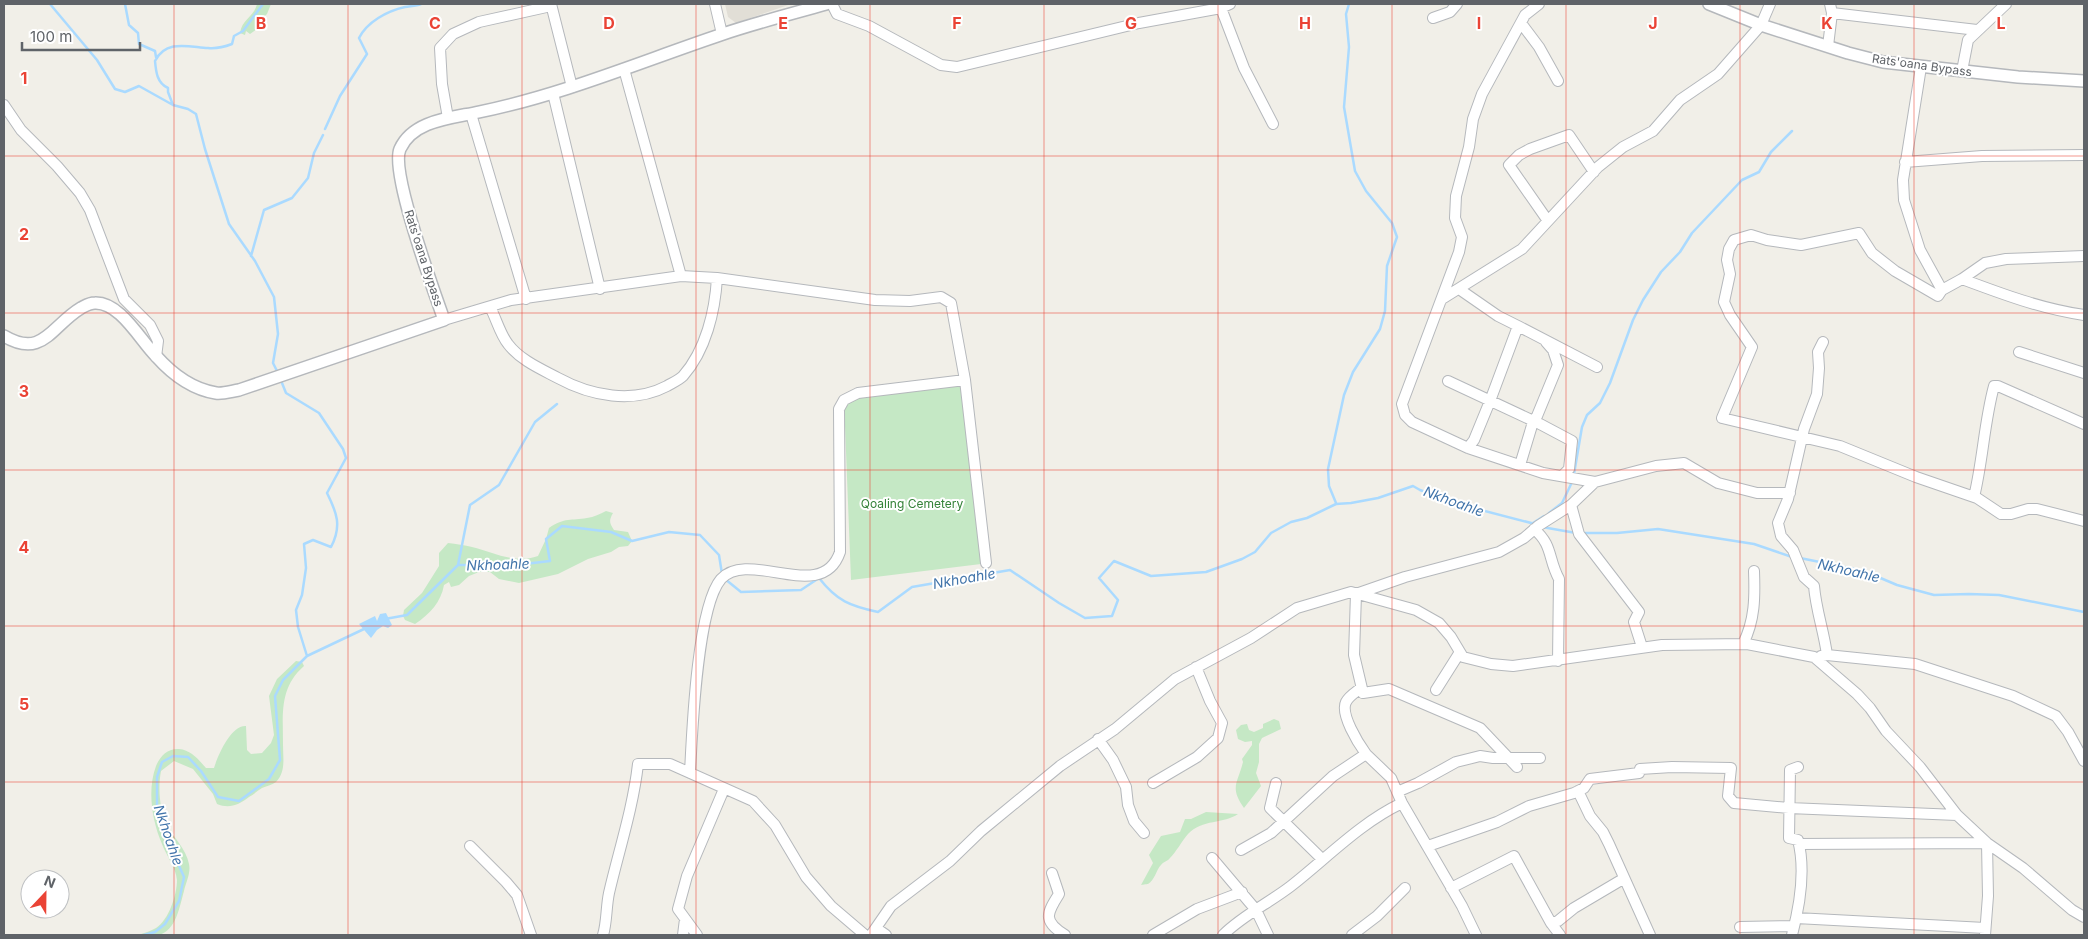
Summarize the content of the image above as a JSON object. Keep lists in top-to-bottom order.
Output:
{
  "streets": {
    "street": ["Rats'oana Bypass"]
  },
  "water": ["Nkhoahle"],
  "parks": ["Qoaling Cemetery"],
  "scale_bar": "100 m",
  "north": "top",
  "grid": {
    "columns": [
      "B",
      "C",
      "D",
      "E",
      "F",
      "G",
      "H",
      "I",
      "J",
      "K",
      "L"
    ],
    "rows": [
      "1",
      "2",
      "3",
      "4",
      "5"
    ]
  }
}
